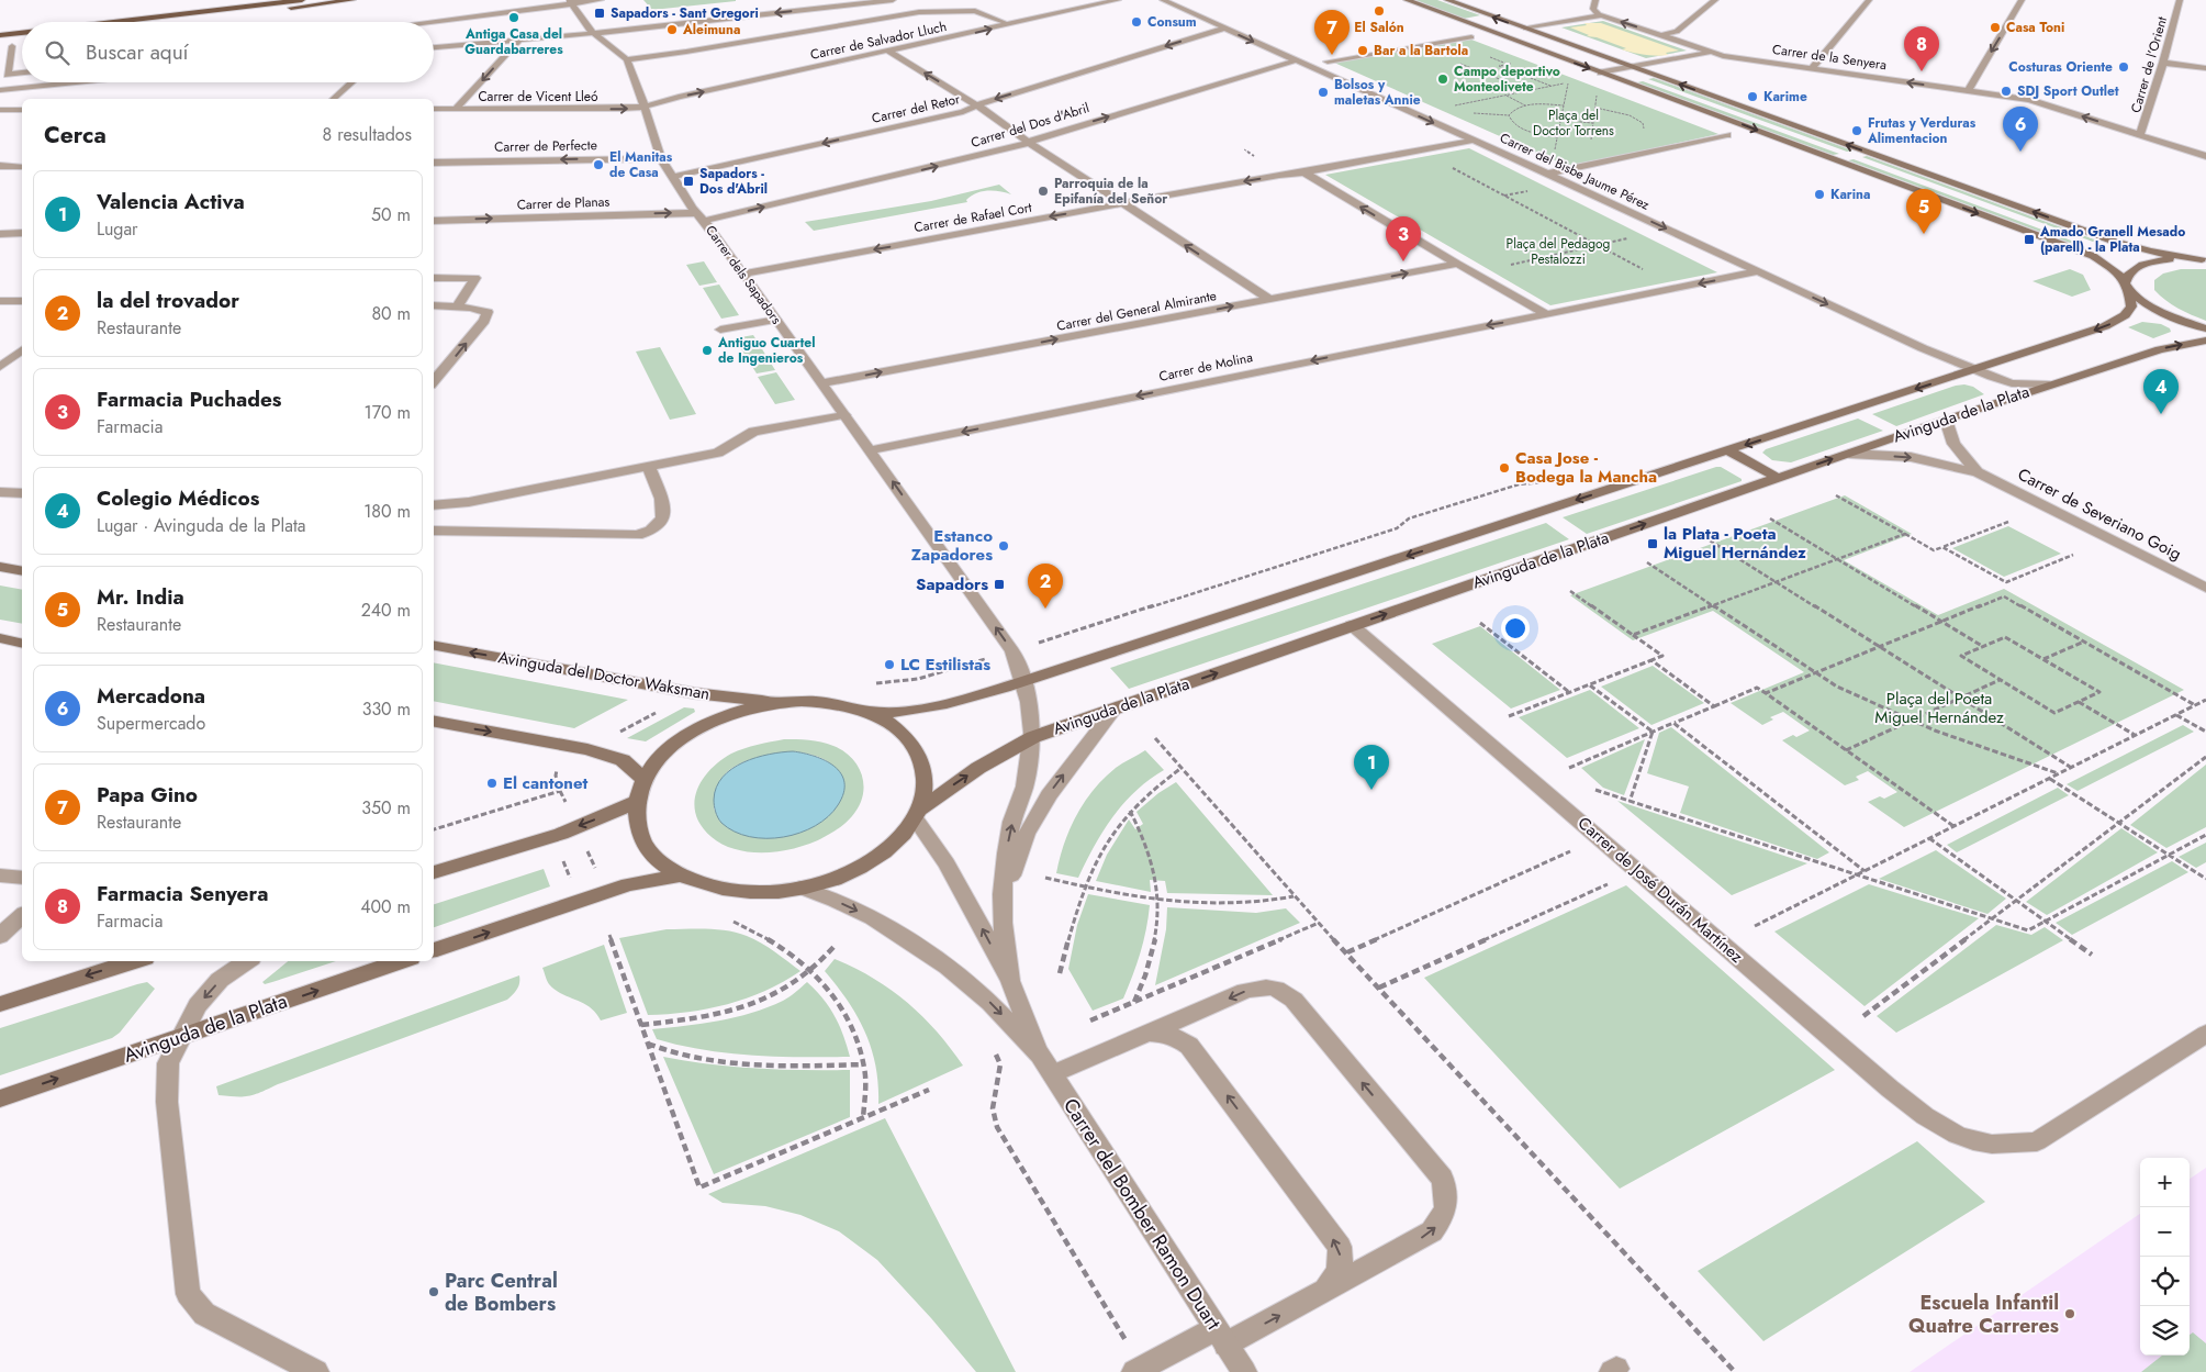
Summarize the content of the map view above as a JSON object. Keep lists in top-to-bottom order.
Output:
{
  "streets": {
    "main road": ["Avinguda de la Plata", "Avinguda del Doctor Waksman"],
    "street": [
      "Carrer de Salvador Lluch",
      "Carrer de la Senyera",
      "Carrer de l’Orient",
      "Carrer de Vicent Lleó",
      "Carrer del Retor",
      "Carrer del Dos d'Abril",
      "Carrer de Perfecte",
      "Carrer del Bisbe Jaume Pérez",
      "Carrer de Planas",
      "Carrer de Rafael Cort",
      "Carrer dels Sapadors",
      "Carrer del General Almirante",
      "Carrer de Molina",
      "Carrer de Severiano Goig",
      "Carrer de José Durán Martínez",
      "Carrer del Bomber Ramon Duart"
    ]
  },
  "crossings": [
    ["Carrer de Salvador Lluch", "Carrer de Vicent Lleó"],
    ["Carrer de Salvador Lluch", "Carrer dels Sapadors"],
    ["Carrer de la Senyera", "Carrer de l’Orient"],
    ["Carrer de Vicent Lleó", "Carrer dels Sapadors"],
    ["Carrer del Retor", "Carrer del Bisbe Jaume Pérez"],
    ["Carrer del Retor", "Carrer dels Sapadors"],
    ["Carrer del Dos d'Abril", "Carrer del Bisbe Jaume Pérez"],
    ["Carrer del Dos d'Abril", "Carrer de Planas"],
    ["Carrer del Dos d'Abril", "Carrer dels Sapadors"],
    ["Carrer de Perfecte", "Carrer dels Sapadors"],
    ["Carrer del Bisbe Jaume Pérez", "Avinguda de la Plata"],
    ["Carrer de Planas", "Carrer dels Sapadors"],
    ["Carrer de Rafael Cort", "Carrer dels Sapadors"],
    ["Carrer dels Sapadors", "Carrer del General Almirante"],
    ["Carrer dels Sapadors", "Carrer de Molina"],
    ["Carrer dels Sapadors", "Avinguda de la Plata"],
    ["Avinguda de la Plata", "Carrer de Severiano Goig"],
    ["Avinguda de la Plata", "Carrer de José Durán Martínez"],
    ["Avinguda de la Plata", "Carrer del Bomber Ramon Duart"]
  ],
  "one_way": [
    "Carrer de la Senyera",
    "Carrer del Dos d'Abril",
    "Carrer del Bisbe Jaume Pérez",
    "Carrer de Planas",
    "Carrer de Rafael Cort",
    "Carrer dels Sapadors",
    "Carrer del General Almirante",
    "Carrer de Molina",
    "Avinguda de la Plata"
  ],
  "parks": ["Plaça del Doctor Torrens", "Plaça del Pedagog Pestalozzi", "Plaça del Poeta Miguel Hernández"],
  "places": {
    "other": [
      "El Salón",
      "Antiga Casa del Guardabarreres",
      "Consum",
      "Casa Toni",
      "Aleimuna",
      "Bar a la Bartola",
      "Costuras Oriente",
      "Campo deportivo Monteolivete",
      "SDJ Sport Outlet",
      "Bolsos y maletas Annie",
      "Karime",
      "Frutas y Verduras Alimentacion",
      "El Manitas de Casa",
      "Parroquia de la Epifanía del Señor",
      "Karina",
      "Antiguo Cuartel de Ingenieros",
      "Casa Jose - Bodega la Mancha",
      "Estanco Zapadores",
      "LC Estilistas",
      "El cantonet",
      "Parc Central de Bombers",
      "Escuela Infantil Quatre Carreres"
    ],
    "transit": [
      "Sapadors - Sant Gregori",
      "Sapadors - Dos d'Abril",
      "Amado Granell Mesado (parell) - la Plata",
      "la Plata - Poeta Miguel Hernández",
      "Sapadors"
    ]
  },
  "page": {
    "pins": [
      "7",
      "8",
      "6",
      "5",
      "3",
      "4",
      "2",
      "1"
    ],
    "search": "Buscar aquí",
    "heading": ["Cerca", "8 resultados"],
    "list": [
      {
        "mark": "1",
        "name": "Valencia Activa",
        "note": "Lugar",
        "value": "50 m"
      },
      {
        "mark": "2",
        "name": "la del trovador",
        "note": "Restaurante",
        "value": "80 m"
      },
      {
        "mark": "3",
        "name": "Farmacia Puchades",
        "note": "Farmacia",
        "value": "170 m"
      },
      {
        "mark": "4",
        "name": "Colegio Médicos",
        "note": "Lugar · Avinguda de la Plata",
        "value": "180 m"
      },
      {
        "mark": "5",
        "name": "Mr. India",
        "note": "Restaurante",
        "value": "240 m"
      },
      {
        "mark": "6",
        "name": "Mercadona",
        "note": "Supermercado",
        "value": "330 m"
      },
      {
        "mark": "7",
        "name": "Papa Gino",
        "note": "Restaurante",
        "value": "350 m"
      },
      {
        "mark": "8",
        "name": "Farmacia Senyera",
        "note": "Farmacia",
        "value": "400 m"
      }
    ],
    "map_buttons": ["+", "−"]
  }
}
